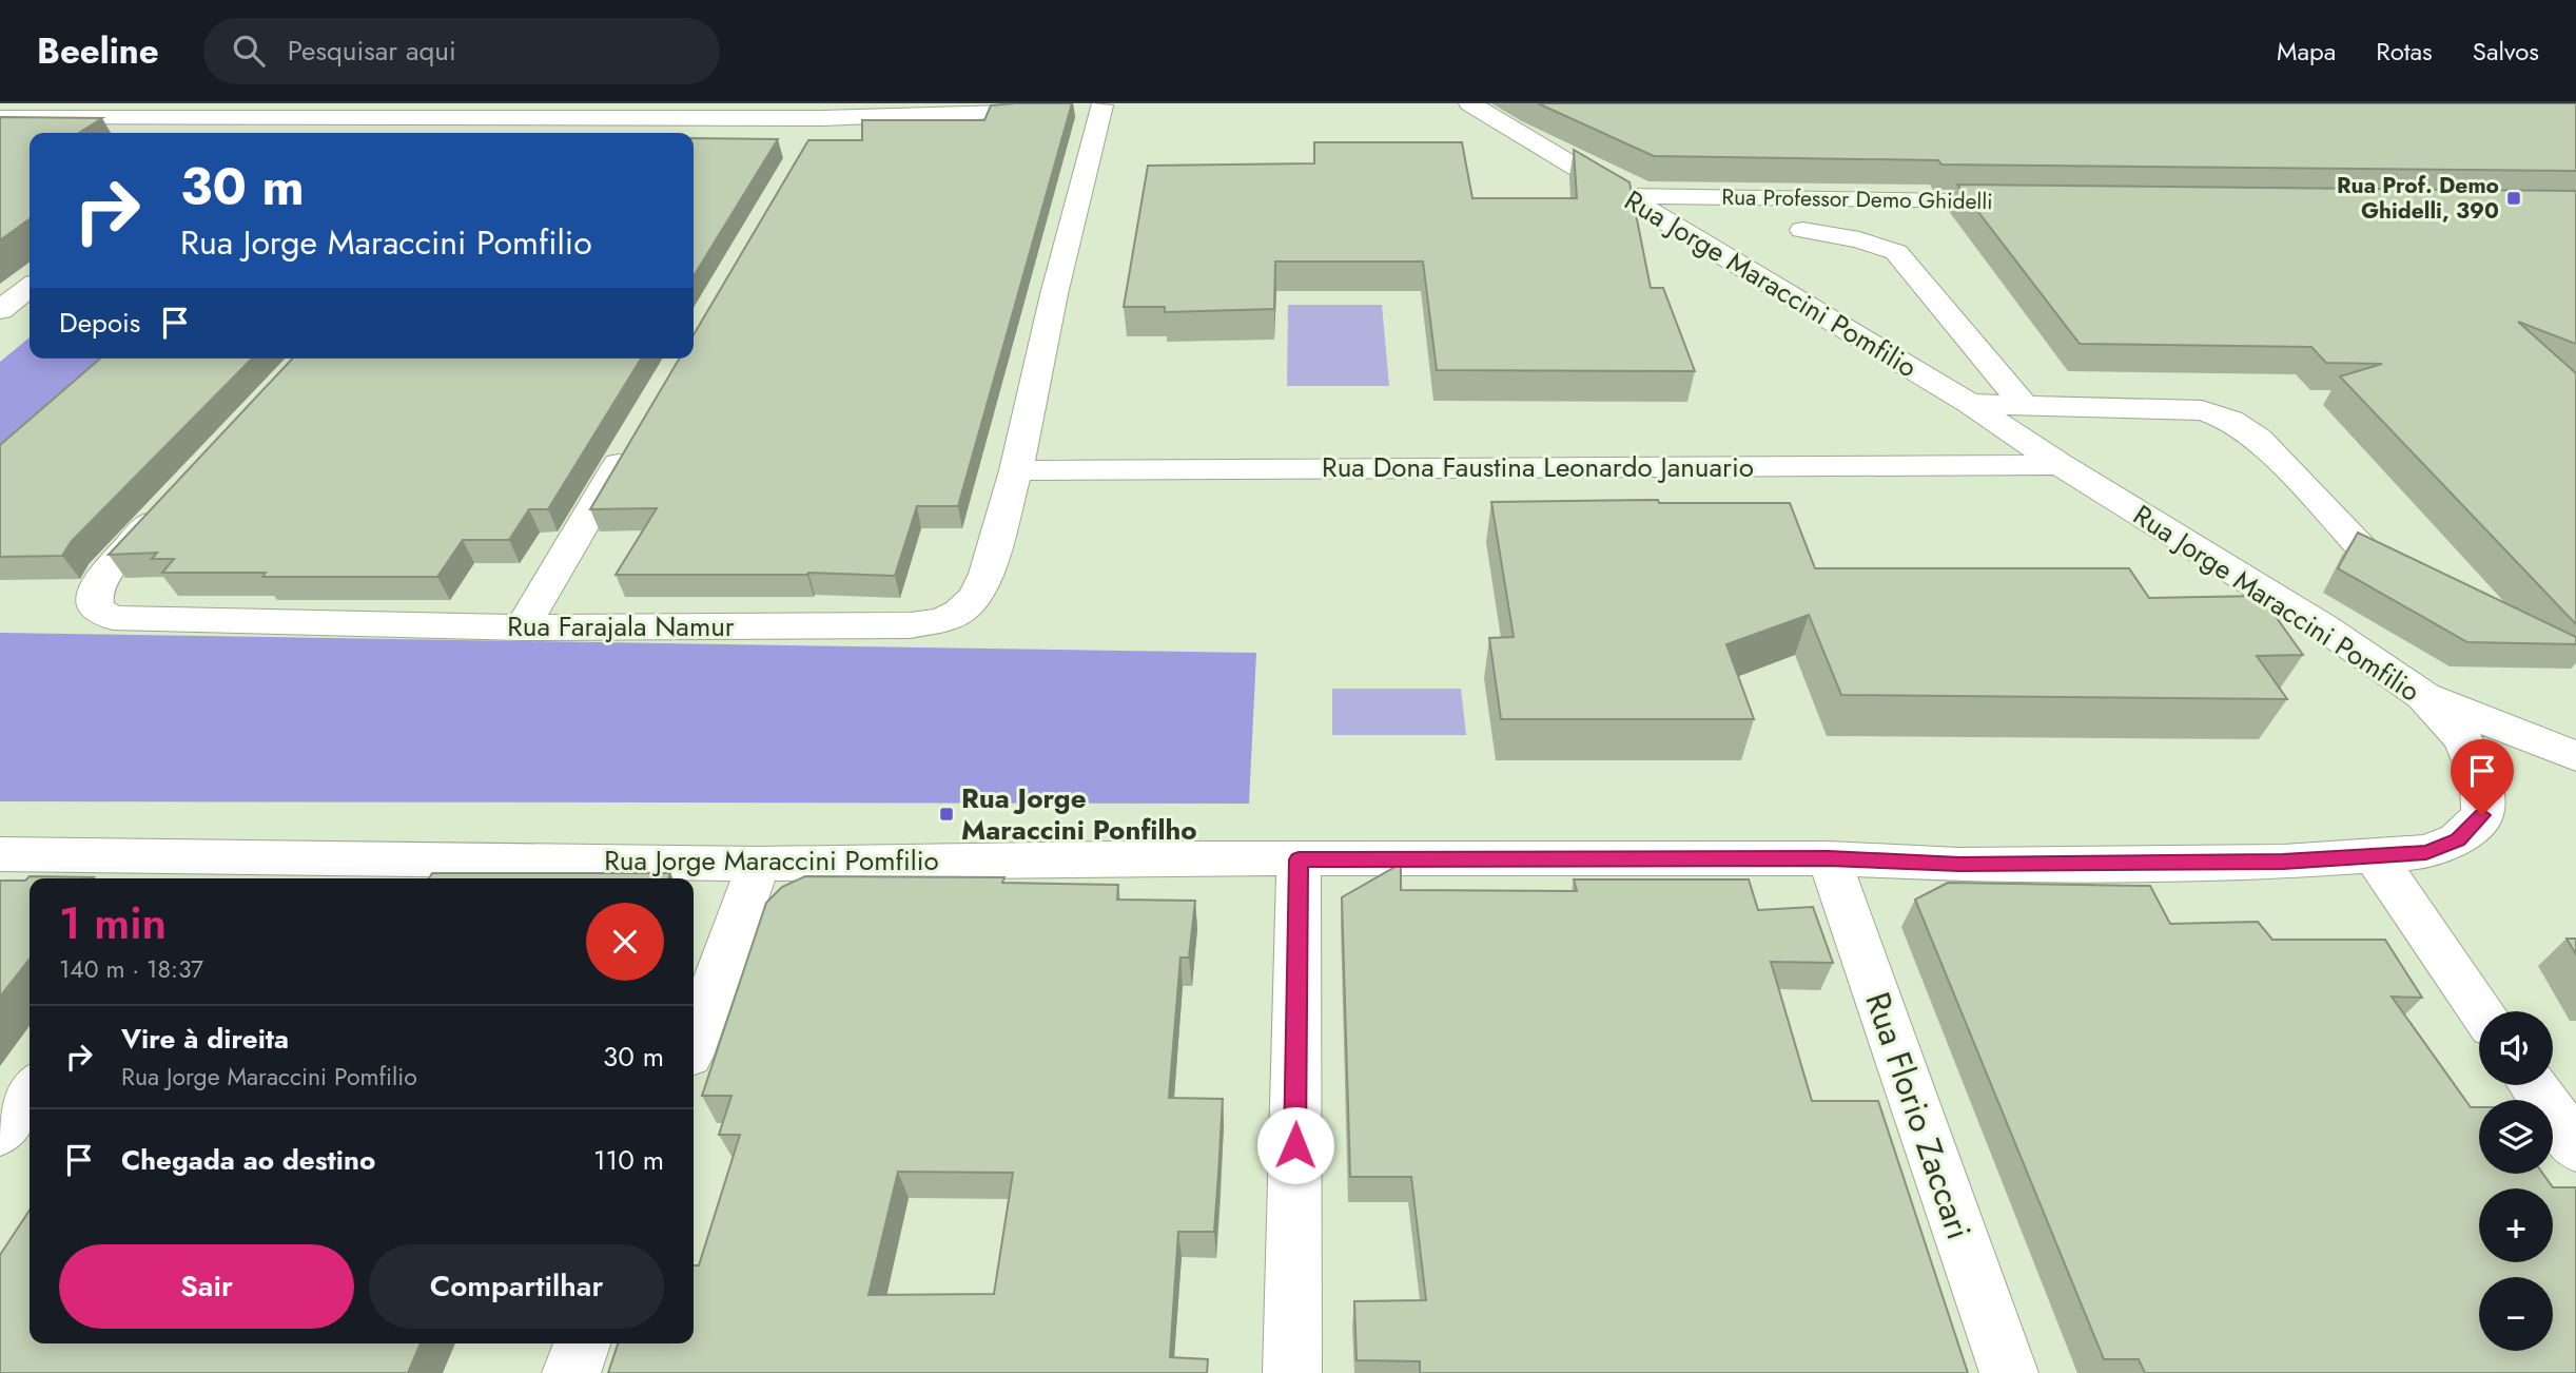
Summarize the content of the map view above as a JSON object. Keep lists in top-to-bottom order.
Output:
{
  "streets": {
    "street": [
      "Rua Professor Demo Ghidelli",
      "Rua Jorge Maraccini Pomfilio",
      "Rua Dona Faustina Leonardo Januario",
      "Rua Farajala Namur",
      "Rua Florio Zaccari"
    ]
  },
  "crossings": [
    ["Rua Professor Demo Ghidelli", "Rua Jorge Maraccini Pomfilio"],
    ["Rua Jorge Maraccini Pomfilio", "Rua Dona Faustina Leonardo Januario"],
    ["Rua Jorge Maraccini Pomfilio", "Rua Florio Zaccari"],
    ["Rua Dona Faustina Leonardo Januario", "Rua Farajala Namur"]
  ],
  "places": {
    "transit": ["Rua Prof. Demo Ghidelli, 390", "Rua Jorge Maraccini Ponfilho"]
  },
  "page": {
    "header": "Beeline",
    "search": "Pesquisar aqui",
    "nav": ["Mapa", "Rotas", "Salvos"],
    "turn": ["30 m", "Rua Jorge Maraccini Pomfilio"],
    "then": "Depois",
    "heading": ["1 min", "140 m · 18:37"],
    "list": [
      {
        "name": "Vire à direita",
        "note": "Rua Jorge Maraccini Pomfilio",
        "value": "30 m"
      },
      {
        "name": "Chegada ao destino",
        "value": "110 m"
      }
    ],
    "map_buttons": ["+", "−"],
    "buttons": ["Sair", "Compartilhar"]
  }
}
